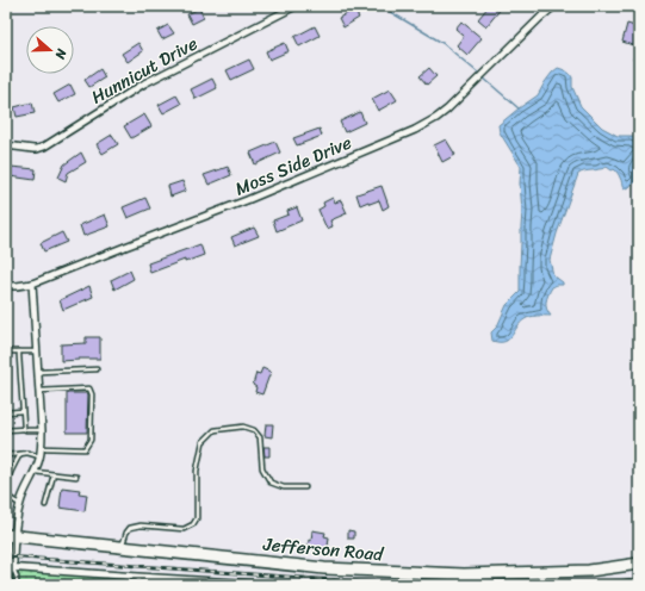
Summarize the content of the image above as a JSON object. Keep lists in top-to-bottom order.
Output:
{
  "streets": {
    "highway": ["Jefferson Road"],
    "street": ["Hunnicut Drive", "Moss Side Drive"]
  },
  "north": "right"
}
